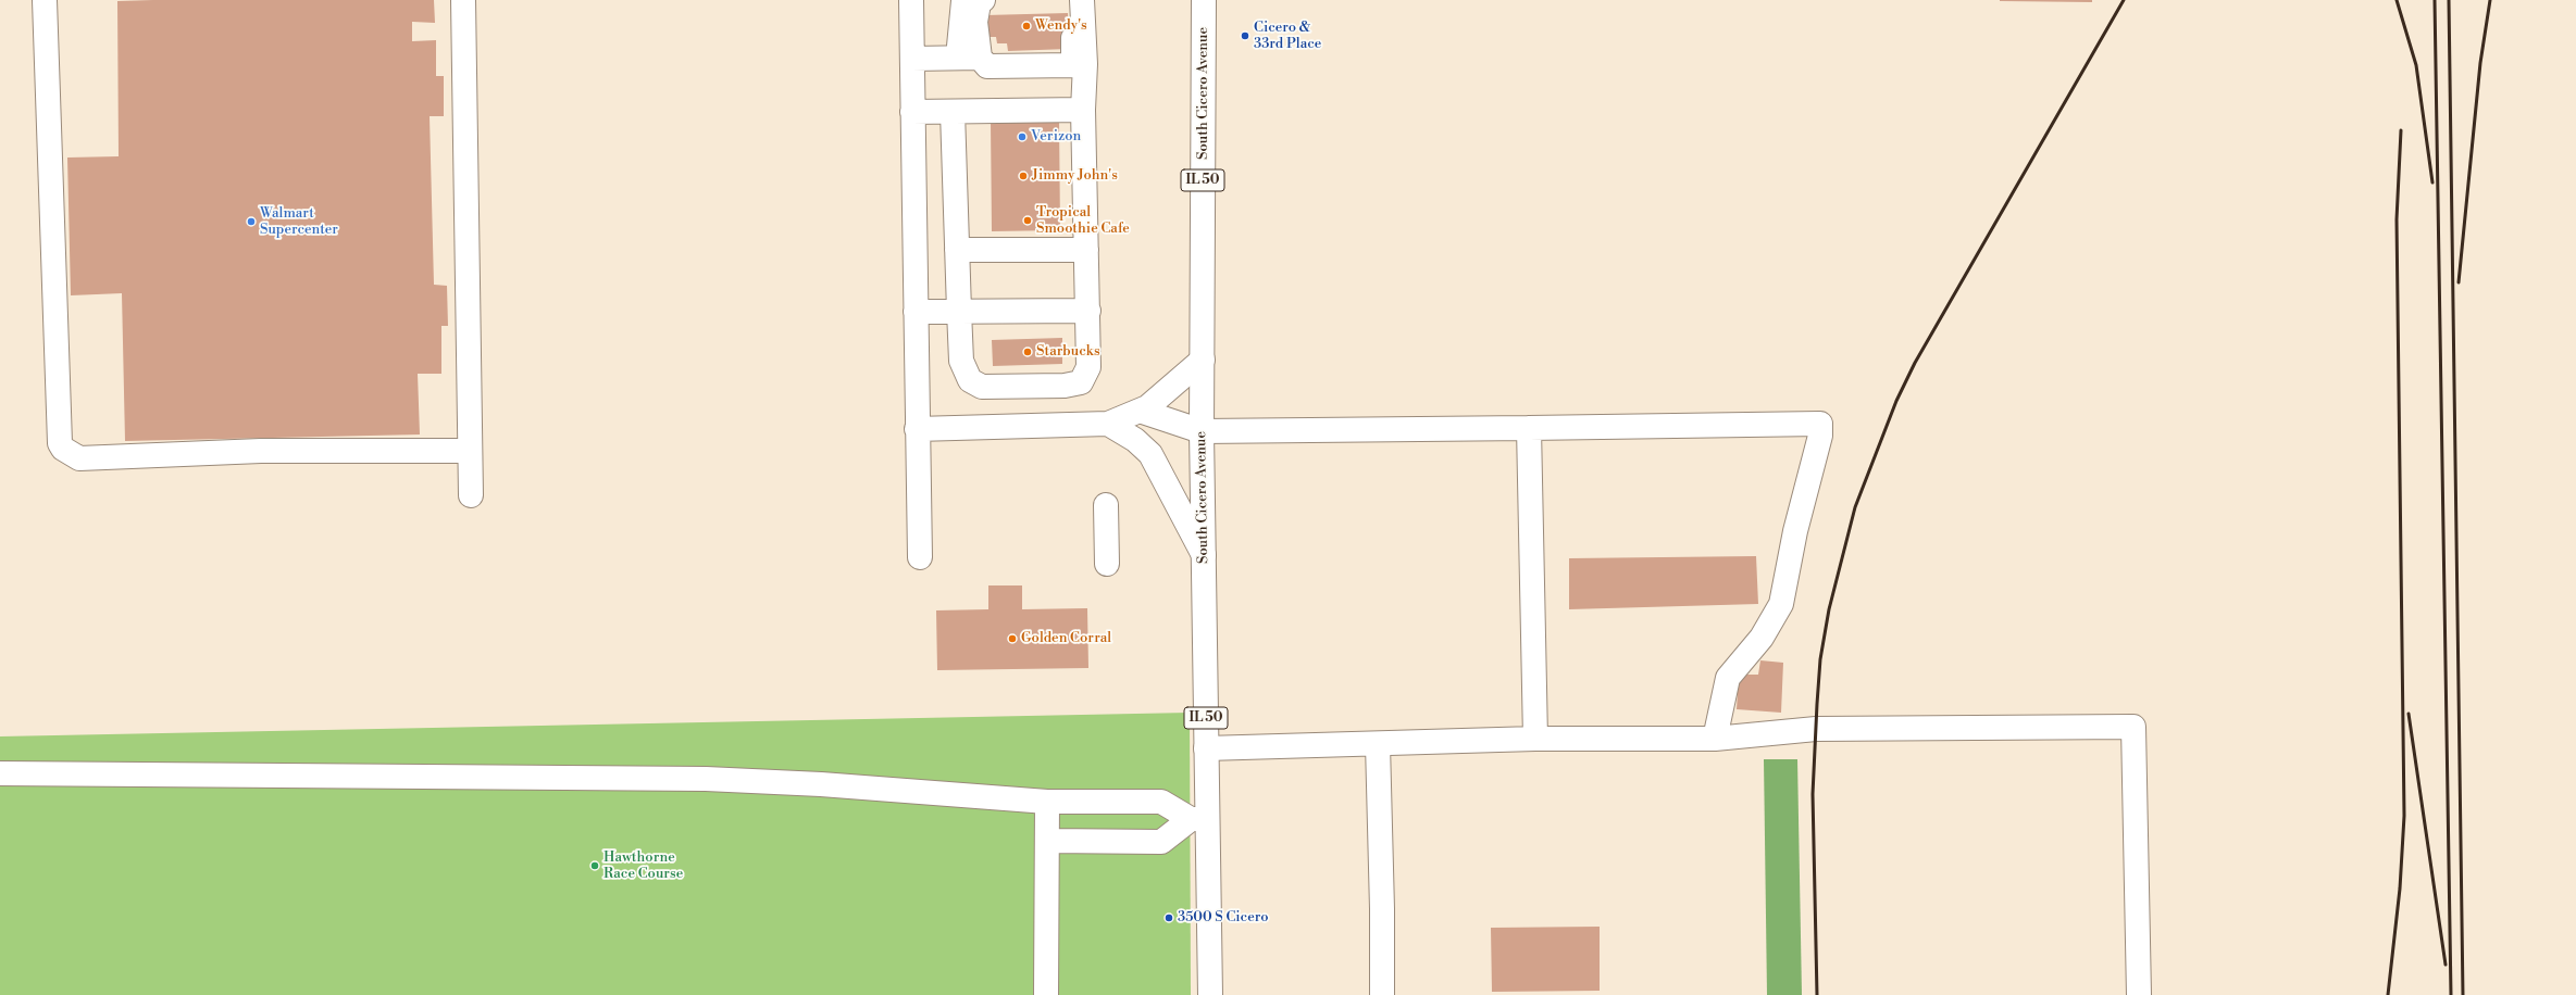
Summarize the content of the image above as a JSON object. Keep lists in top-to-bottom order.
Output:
{
  "streets": {
    "main road": ["South Cicero Avenue", "IL 50"]
  },
  "places": [
    "Wendy's",
    "Cicero & 33rd Place",
    "Verizon",
    "Jimmy John's",
    "Tropical Smoothie Cafe",
    "Walmart Supercenter",
    "Starbucks",
    "Golden Corral",
    "Hawthorne Race Course",
    "3500 S Cicero"
  ]
}
